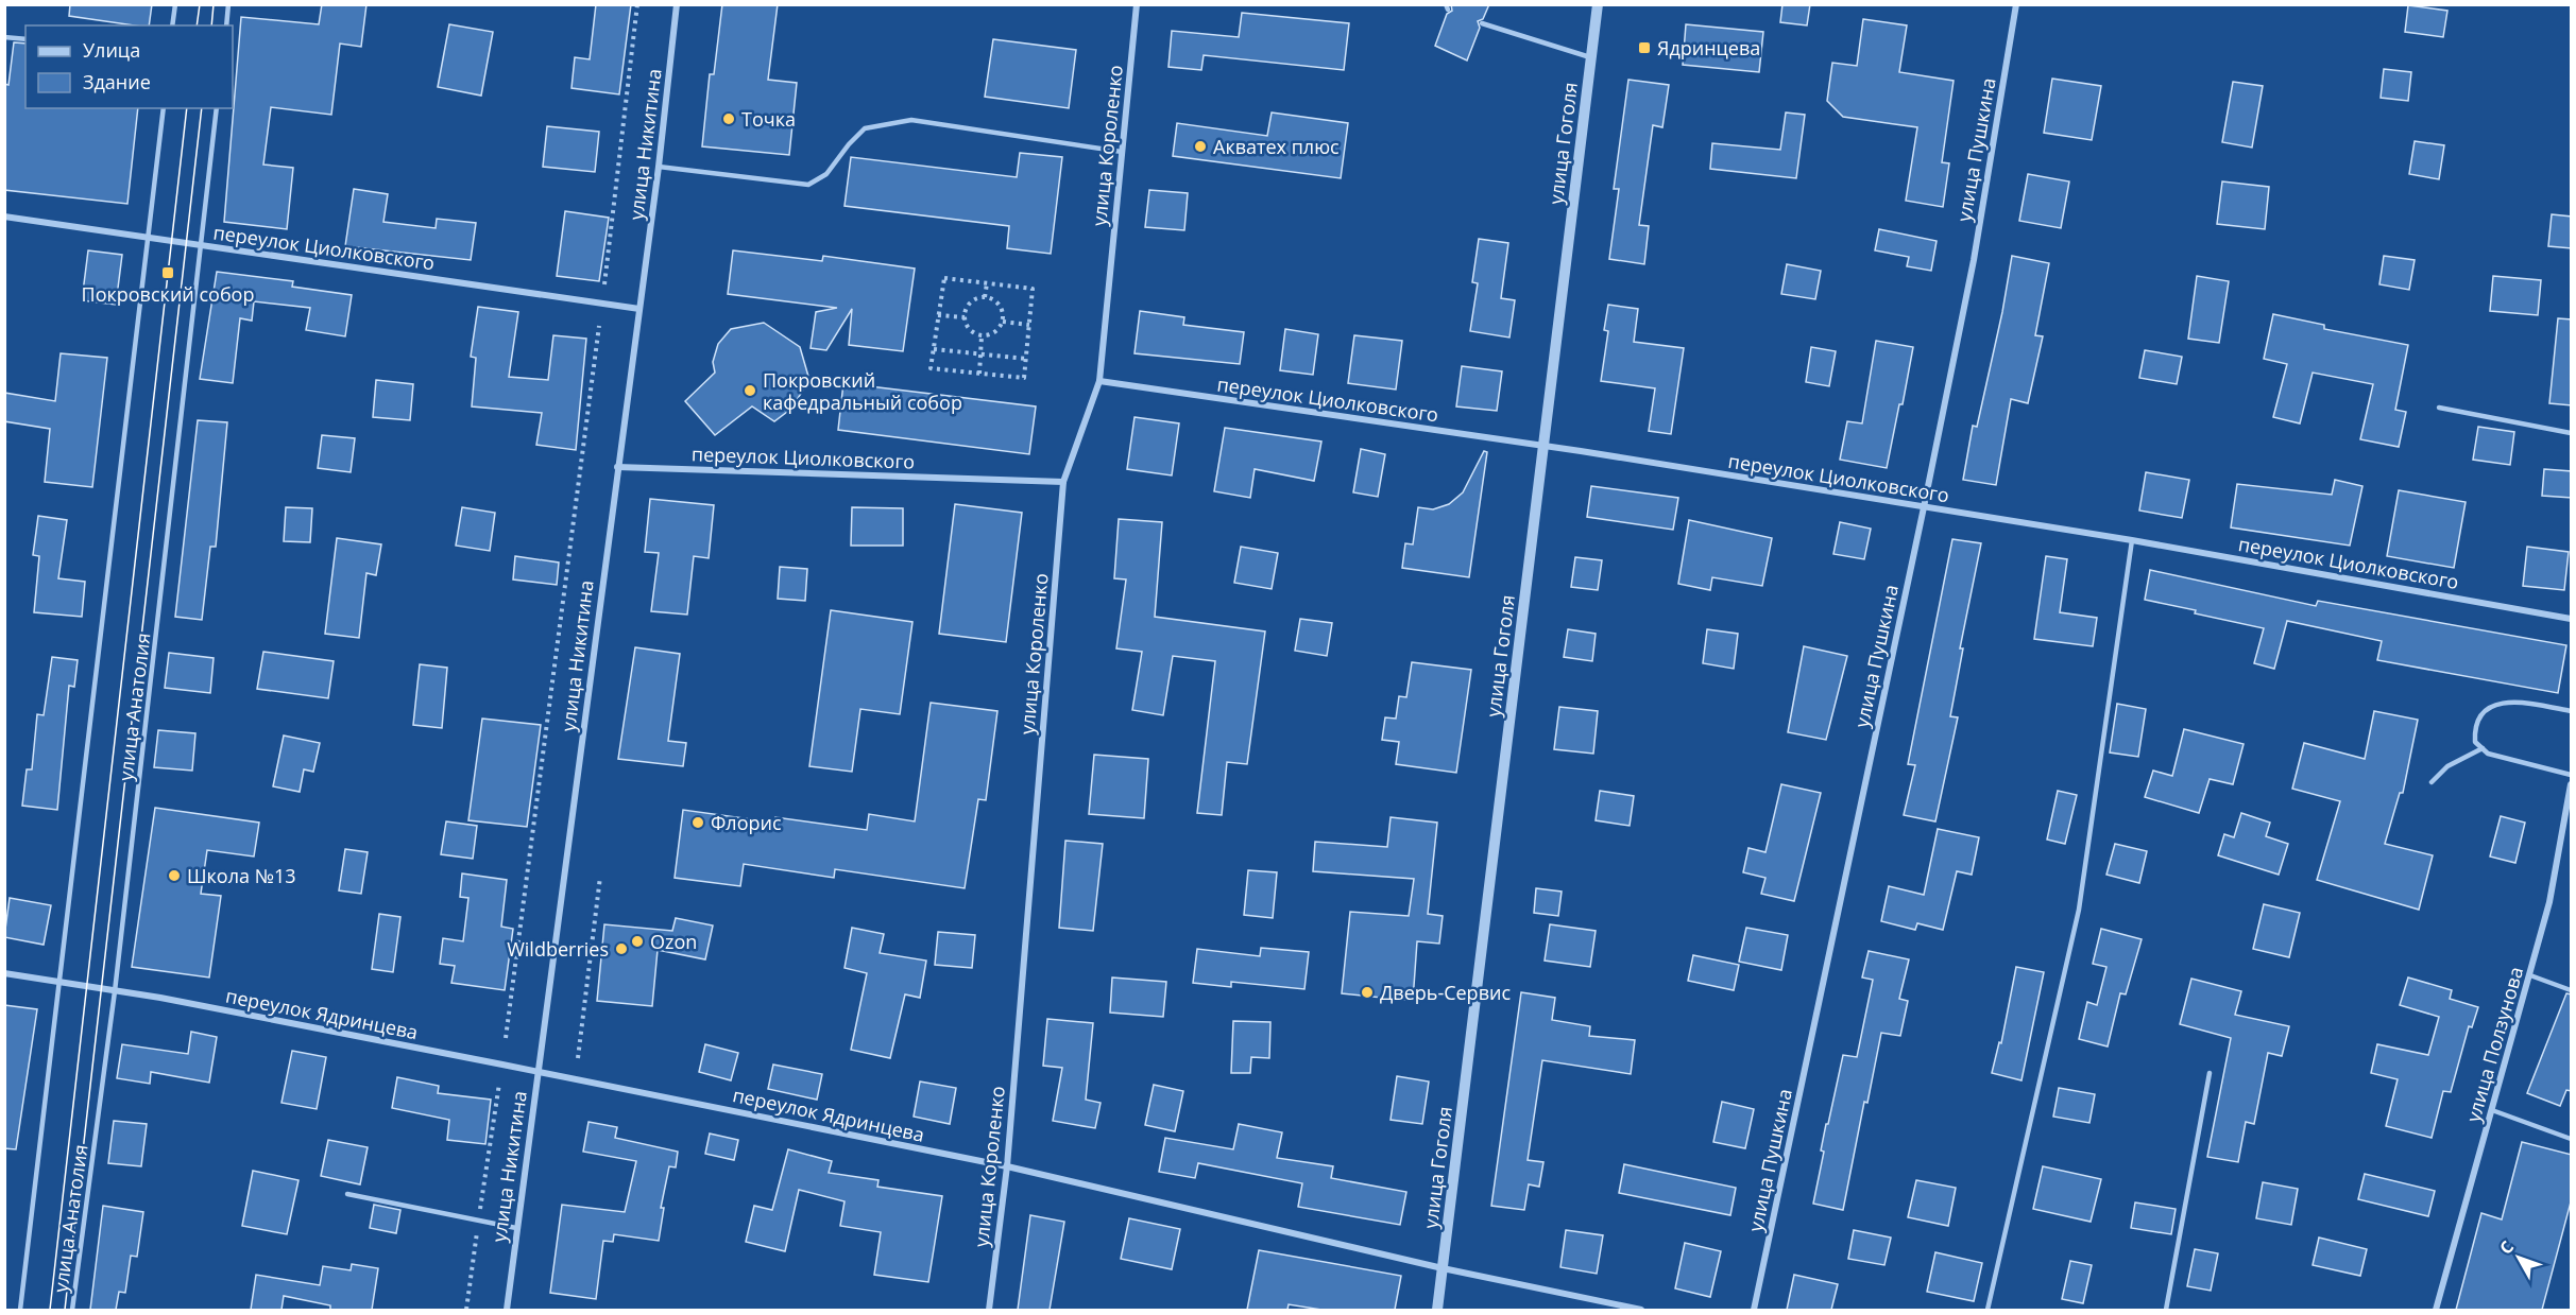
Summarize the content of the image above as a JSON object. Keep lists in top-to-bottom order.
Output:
{
  "streets": {
    "street": [
      "улица Гоголя",
      "улица Никитина",
      "улица Короленко",
      "улица Пушкина",
      "переулок Циолковского",
      "переулок Ядринцева",
      "улица Ползунова"
    ],
    "lane": ["улица Анатолия"]
  },
  "crossings": [
    ["улица Гоголя", "переулок Циолковского"],
    ["улица Гоголя", "переулок Ядринцева"],
    ["улица Никитина", "переулок Циолковского"],
    ["улица Никитина", "переулок Ядринцева"],
    ["улица Короленко", "переулок Циолковского"],
    ["улица Короленко", "переулок Ядринцева"],
    ["улица Пушкина", "переулок Циолковского"],
    ["переулок Циолковского", "улица Анатолия"],
    ["улица Анатолия", "переулок Ядринцева"]
  ],
  "places": {
    "transit": ["Ядринцева", "Покровский собор"],
    "other": [
      "Точка",
      "Акватех плюс",
      "Покровский кафедральный собор",
      "Флорис",
      "Школа №13",
      "Ozon",
      "Wildberries",
      "Дверь-Сервис"
    ]
  },
  "legend": ["Улица", "Здание"],
  "north": "top left"
}
